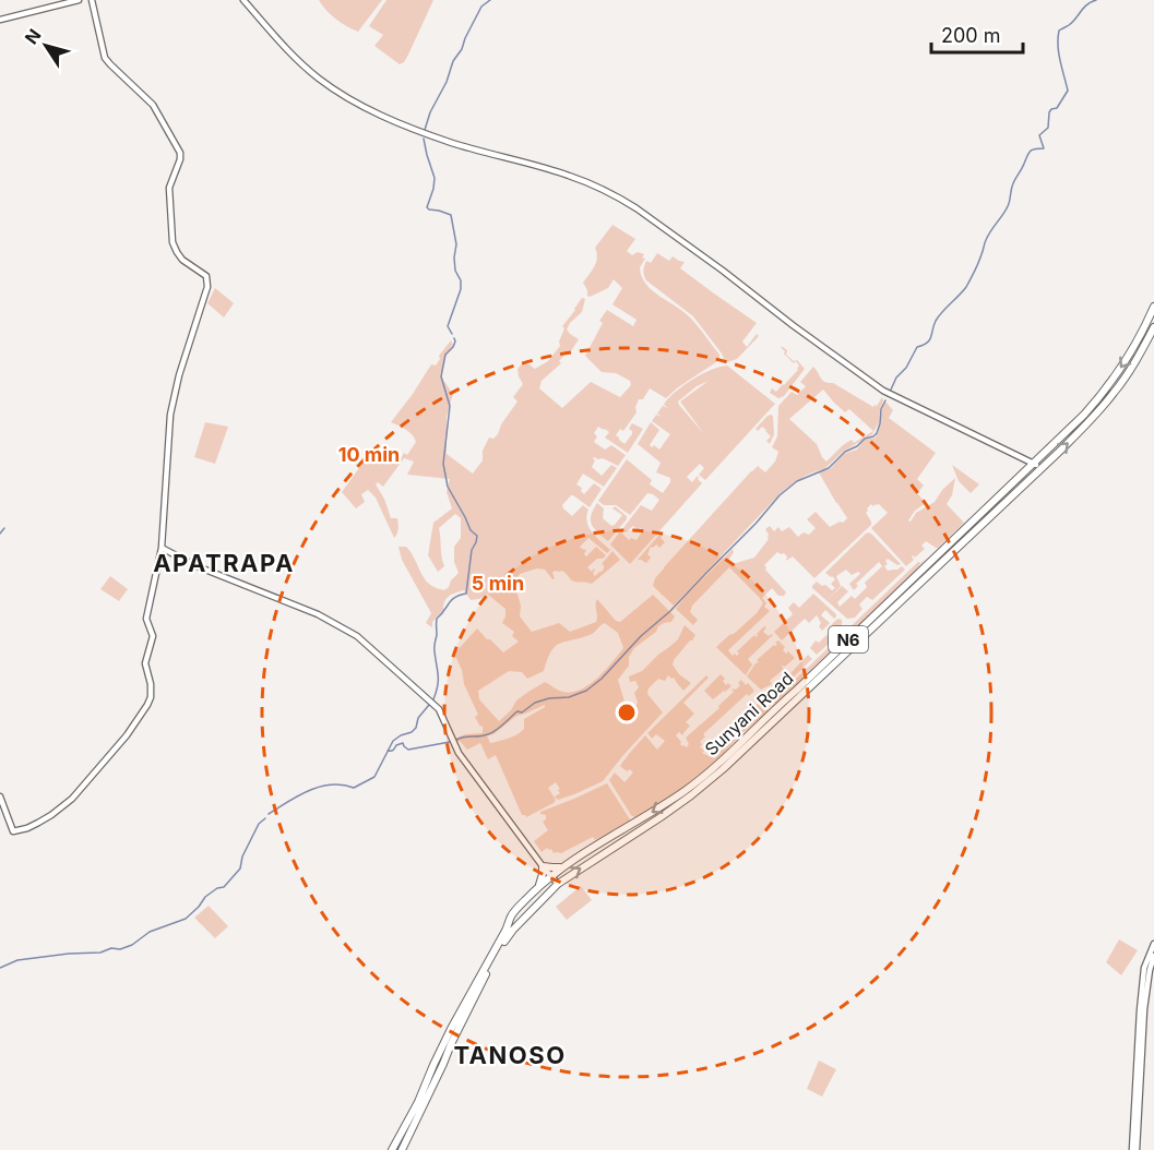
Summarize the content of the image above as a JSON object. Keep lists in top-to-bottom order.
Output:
{
  "streets": {
    "main road": ["N6", "Sunyani Road"]
  },
  "districts": ["APATRAPA", "TANOSO"],
  "scale_bar": "200 m",
  "north": "top left",
  "rings": ["10 min", "5 min"]
}
